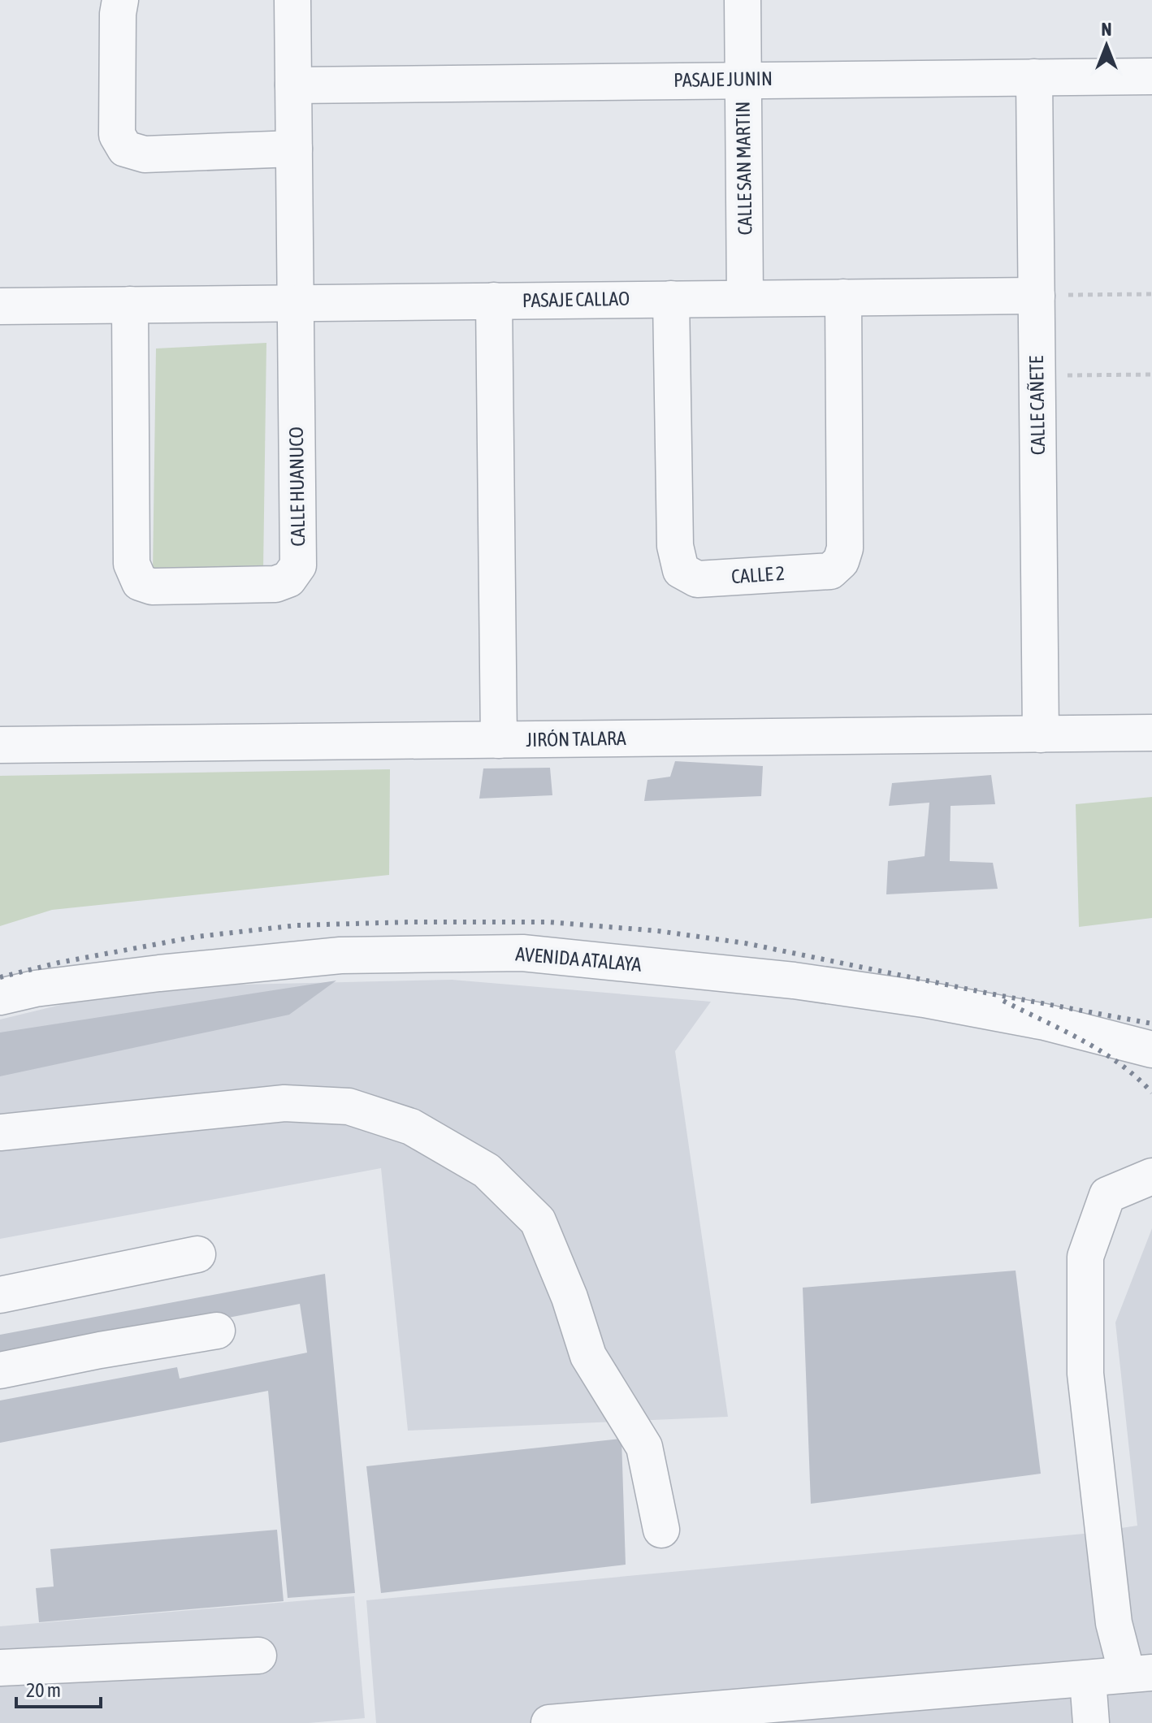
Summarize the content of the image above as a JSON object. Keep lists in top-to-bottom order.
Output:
{
  "streets": {
    "street": [
      "PASAJE JUNIN",
      "CALLE SAN MARTIN",
      "PASAJE CALLAO",
      "CALLE CAÑETE",
      "CALLE HUANUCO",
      "CALLE 2",
      "JIRÓN TALARA",
      "AVENIDA ATALAYA"
    ]
  },
  "crossings": [
    ["PASAJE JUNIN", "CALLE SAN MARTIN"],
    ["PASAJE JUNIN", "CALLE CAÑETE"],
    ["PASAJE JUNIN", "CALLE HUANUCO"],
    ["CALLE SAN MARTIN", "PASAJE CALLAO"],
    ["PASAJE CALLAO", "CALLE CAÑETE"],
    ["PASAJE CALLAO", "CALLE HUANUCO"],
    ["PASAJE CALLAO", "CALLE 2"],
    ["CALLE CAÑETE", "JIRÓN TALARA"]
  ],
  "scale_bar": "20 m",
  "north": "top"
}
